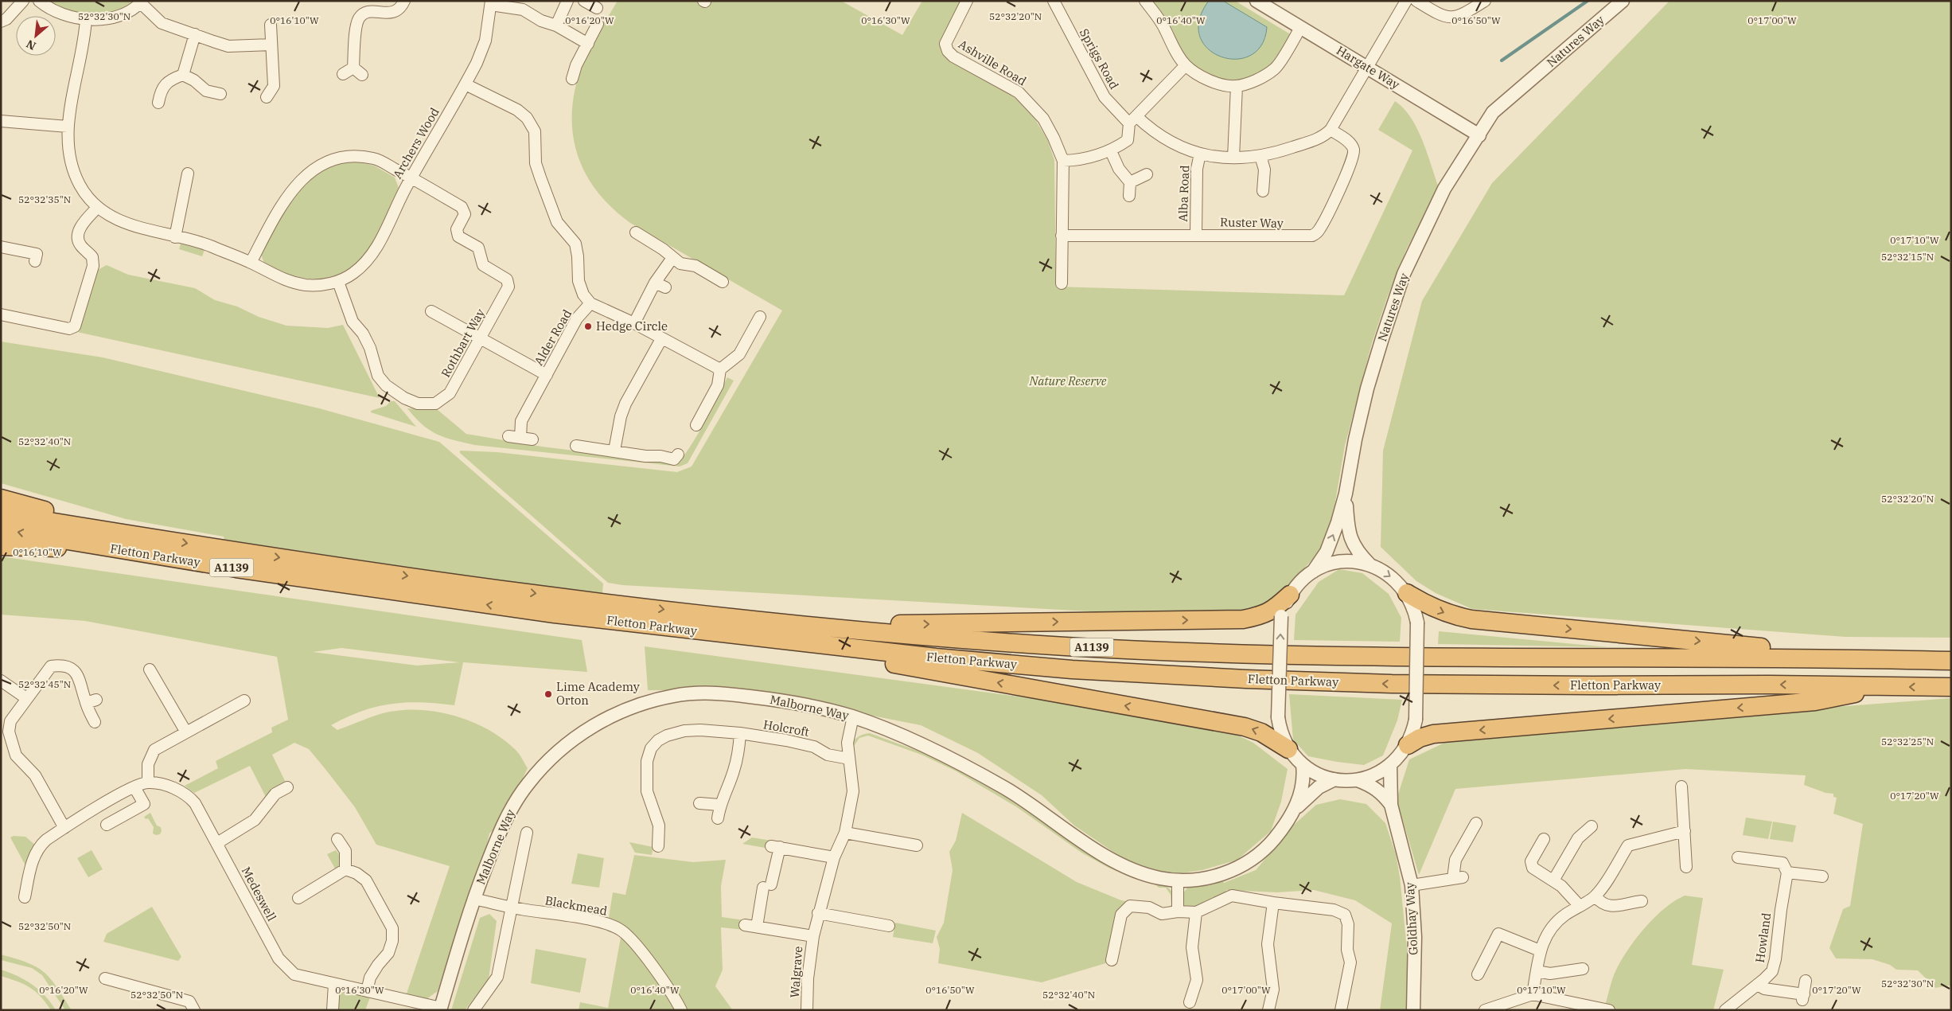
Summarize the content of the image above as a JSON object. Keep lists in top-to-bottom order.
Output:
{
  "streets": {
    "highway": ["Fletton Parkway", "A1139"],
    "street": [
      "Natures Way",
      "Sprigs Road",
      "Ashville Road",
      "Hargate Way",
      "Archers Wood",
      "Alba Road",
      "Ruster Way",
      "Alder Road",
      "Rothbart Way",
      "Malborne Way",
      "Holcroft",
      "Medeswell",
      "Blackmead",
      "Goldhay Way",
      "Howland",
      "Walgrave"
    ]
  },
  "crossings": [
    ["Natures Way", "Hargate Way"],
    ["Sprigs Road", "Hargate Way"],
    ["Sprigs Road", "Alba Road"],
    ["Sprigs Road", "Ruster Way"],
    ["Ashville Road", "Ruster Way"],
    ["Archers Wood", "Rothbart Way"],
    ["Alba Road", "Ruster Way"],
    ["Malborne Way", "Medeswell"],
    ["Malborne Way", "Blackmead"],
    ["Malborne Way", "Walgrave"],
    ["Holcroft", "Walgrave"]
  ],
  "parks": ["Nature Reserve"],
  "places": ["Hedge Circle", "Lime Academy Orton"],
  "north": "bottom left",
  "coordinates": [
    "52°32'30\"N",
    "52°32'20\"N",
    "0°16'10\"W",
    "0°16'20\"W",
    "0°16'30\"W",
    "0°16'40\"W",
    "0°16'50\"W",
    "0°17'00\"W",
    "52°32'35\"N",
    "0°17'10\"W",
    "52°32'15\"N",
    "52°32'40\"N",
    "52°32'45\"N",
    "52°32'25\"N",
    "0°17'20\"W",
    "52°32'50\"N"
  ]
}
